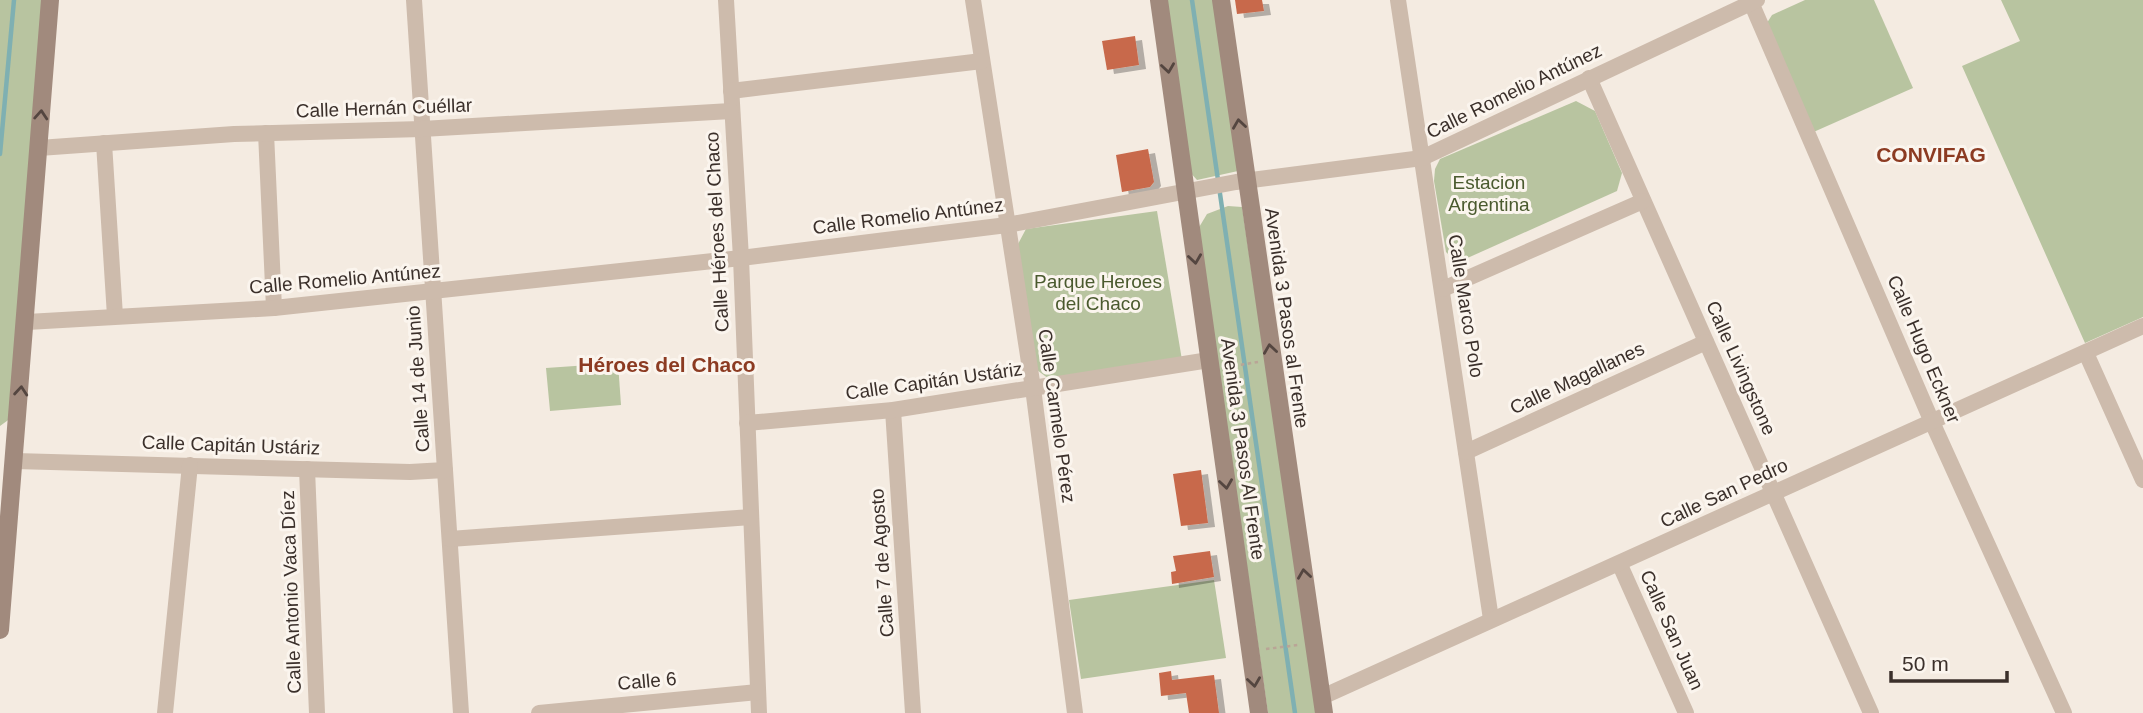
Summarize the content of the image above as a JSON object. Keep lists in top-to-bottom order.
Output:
{
  "streets": {
    "main road": ["Avenida 3 Pasos al Frente", "Avenida 3 Pasos Al Frente"],
    "street": [
      "Calle Romelio Antúnez",
      "Calle Hernán Cuéllar",
      "Calle Héroes del Chaco",
      "Calle Marco Polo",
      "Calle Hugo Eckner",
      "Calle Livingstone",
      "Calle Magallanes",
      "Calle 14 de Junio",
      "Calle Capitán Ustáriz",
      "Calle Carmelo Pérez",
      "Calle San Pedro",
      "Calle 7 de Agosto",
      "Calle Antonio Vaca Díez",
      "Calle San Juan",
      "Calle 6"
    ]
  },
  "crossings": [
    ["Calle Romelio Antúnez", "Calle Héroes del Chaco"],
    ["Calle Romelio Antúnez", "Calle Marco Polo"],
    ["Calle Romelio Antúnez", "Avenida 3 Pasos al Frente"],
    ["Calle Romelio Antúnez", "Calle Hugo Eckner"],
    ["Calle Romelio Antúnez", "Calle Livingstone"],
    ["Calle Romelio Antúnez", "Calle 14 de Junio"],
    ["Calle Romelio Antúnez", "Calle Carmelo Pérez"],
    ["Calle Romelio Antúnez", "Avenida 3 Pasos Al Frente"],
    ["Calle Hernán Cuéllar", "Calle Héroes del Chaco"],
    ["Calle Hernán Cuéllar", "Calle 14 de Junio"],
    ["Calle Héroes del Chaco", "Calle Capitán Ustáriz"],
    ["Calle Héroes del Chaco", "Calle 6"],
    ["Calle Marco Polo", "Calle Magallanes"],
    ["Calle Marco Polo", "Calle San Pedro"],
    ["Calle Hugo Eckner", "Calle San Pedro"],
    ["Calle Livingstone", "Calle Magallanes"],
    ["Calle Livingstone", "Calle San Pedro"],
    ["Calle 14 de Junio", "Calle Capitán Ustáriz"],
    ["Calle Capitán Ustáriz", "Calle Carmelo Pérez"],
    ["Calle Capitán Ustáriz", "Avenida 3 Pasos Al Frente"],
    ["Calle Capitán Ustáriz", "Calle 7 de Agosto"],
    ["Calle Capitán Ustáriz", "Calle Antonio Vaca Díez"],
    ["Calle San Pedro", "Calle San Juan"]
  ],
  "one_way": ["Avenida 3 Pasos al Frente", "Avenida 3 Pasos Al Frente"],
  "districts": ["CONVIFAG", "Héroes del Chaco"],
  "parks": ["Estacion Argentina", "Parque Heroes del Chaco"],
  "scale_bar": "50 m"
}
